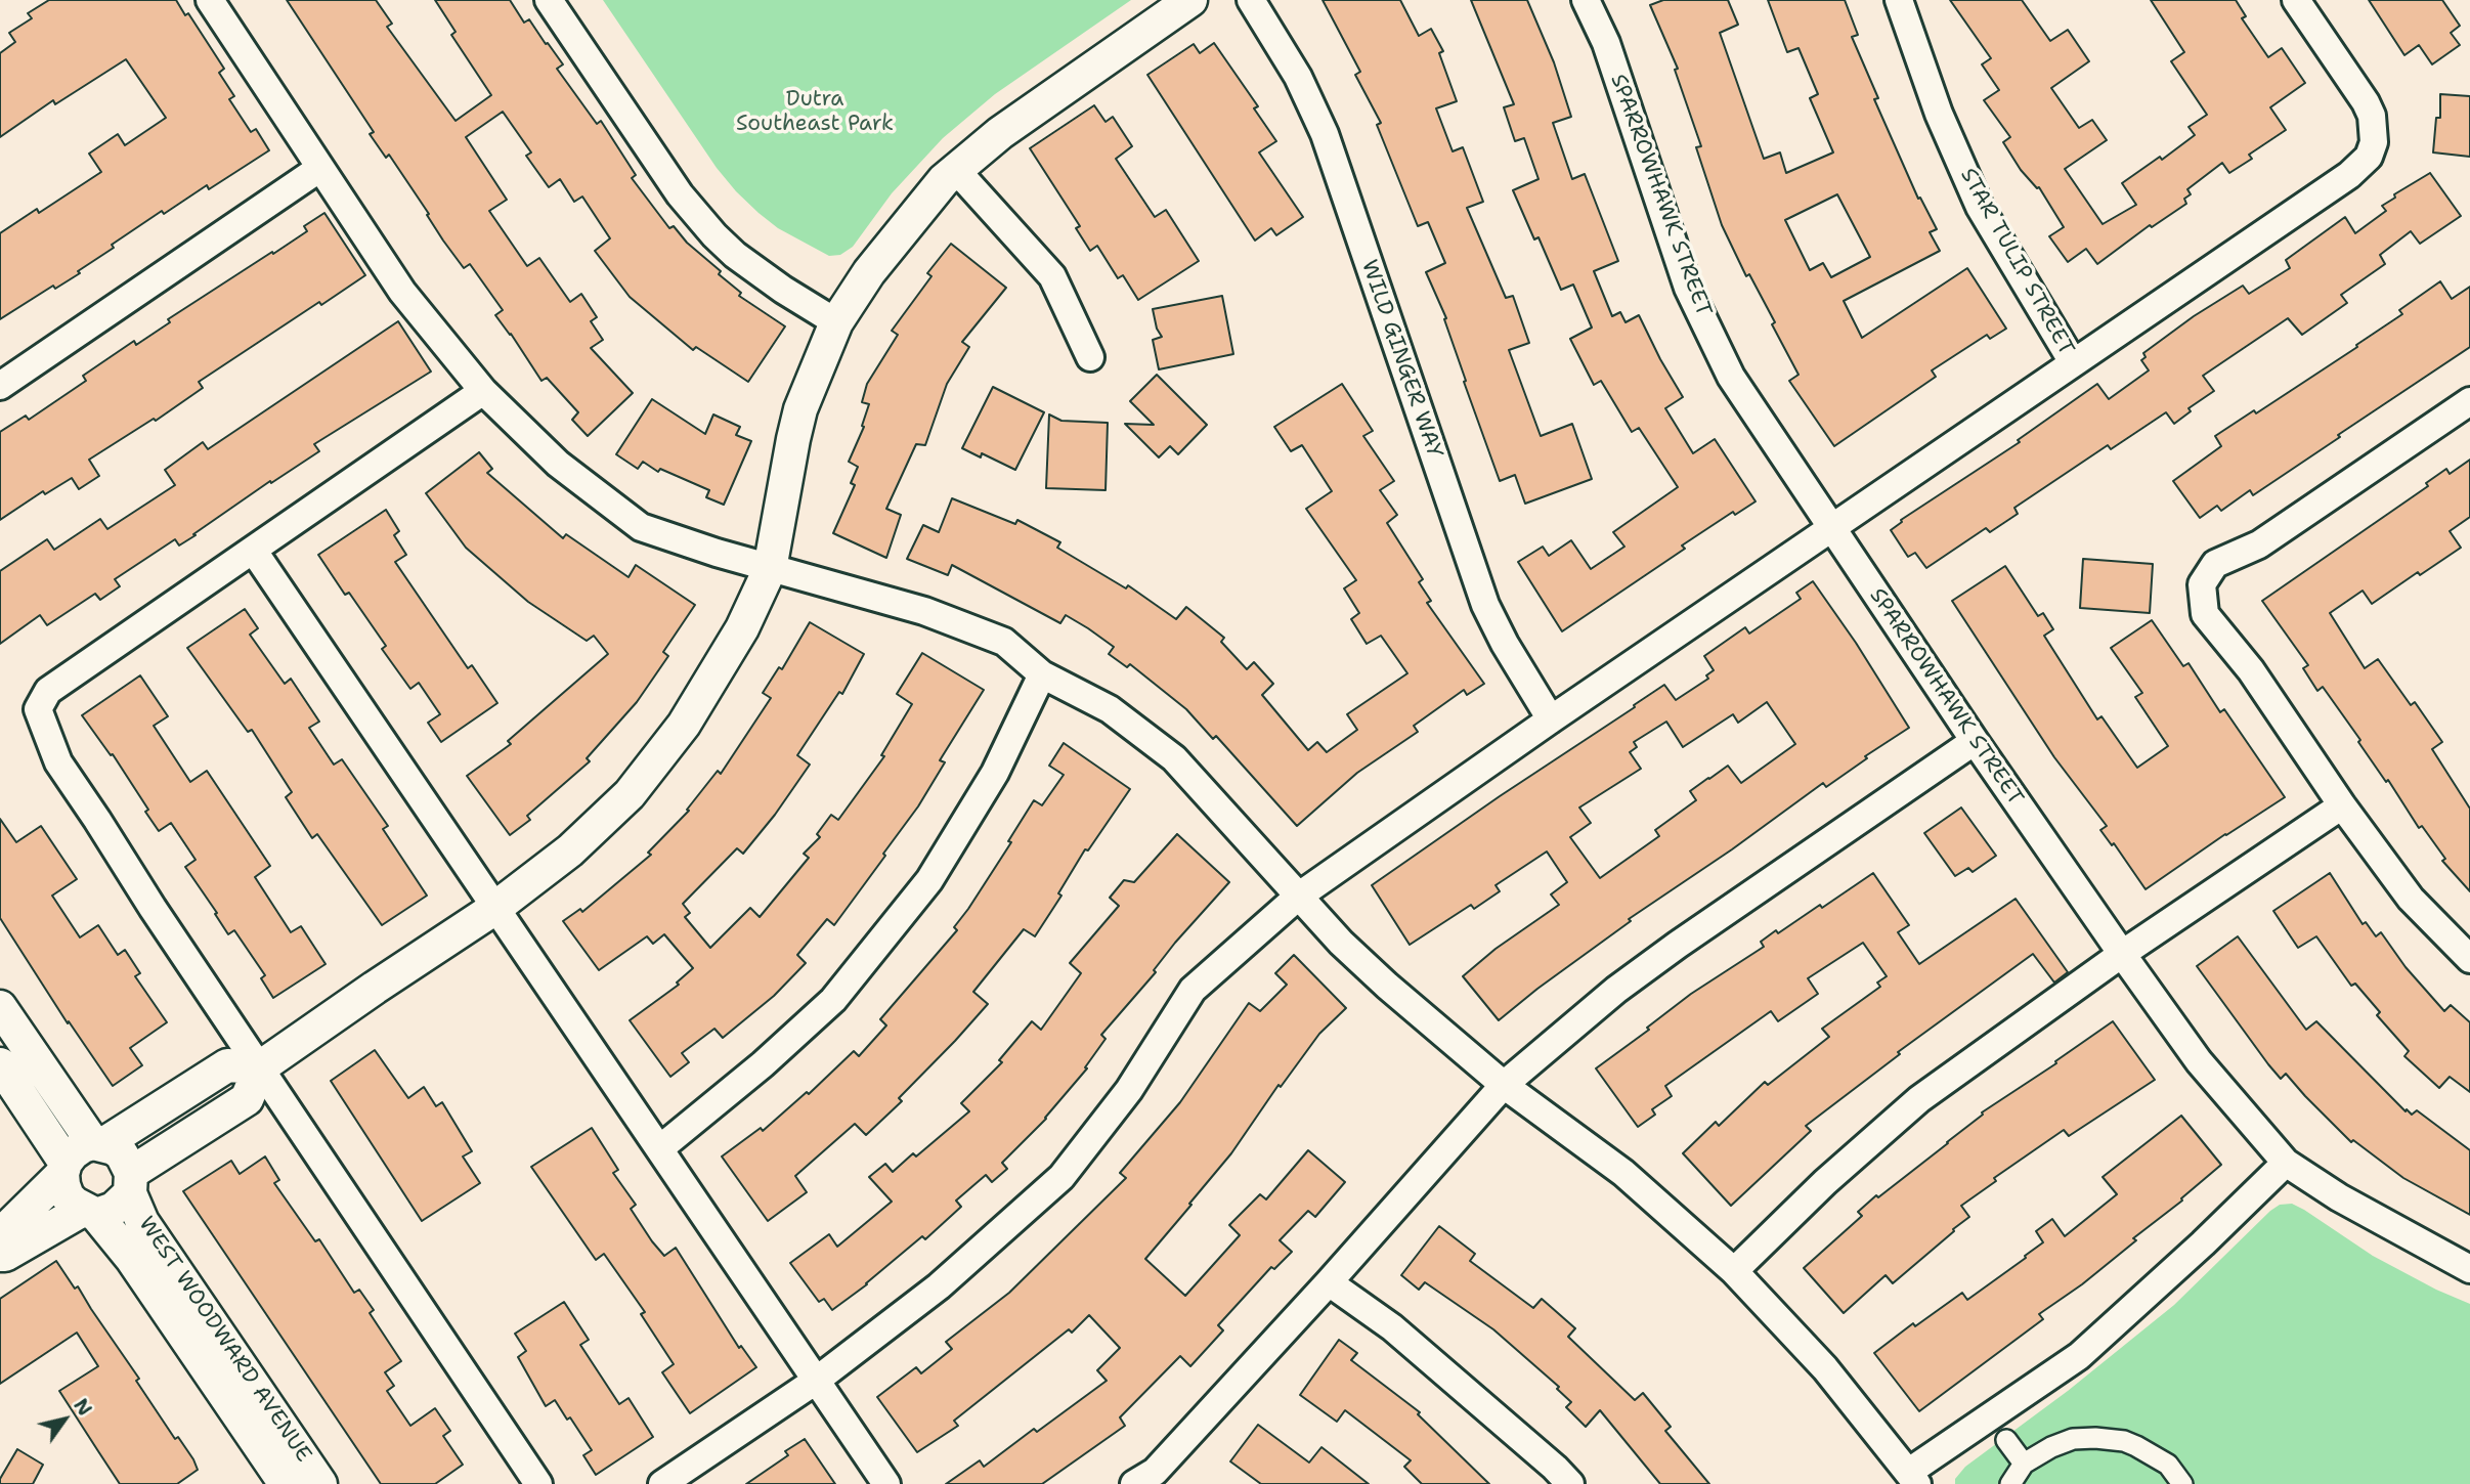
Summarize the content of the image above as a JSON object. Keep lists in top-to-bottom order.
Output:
{
  "streets": {
    "street": [
      "SPARROWHAWK STREET",
      "STAR TULIP STREET",
      "WILD GINGER WAY",
      "WEST WOODWARD AVENUE"
    ]
  },
  "parks": ["Dutra Southeast Park"],
  "north": "top right"
}
